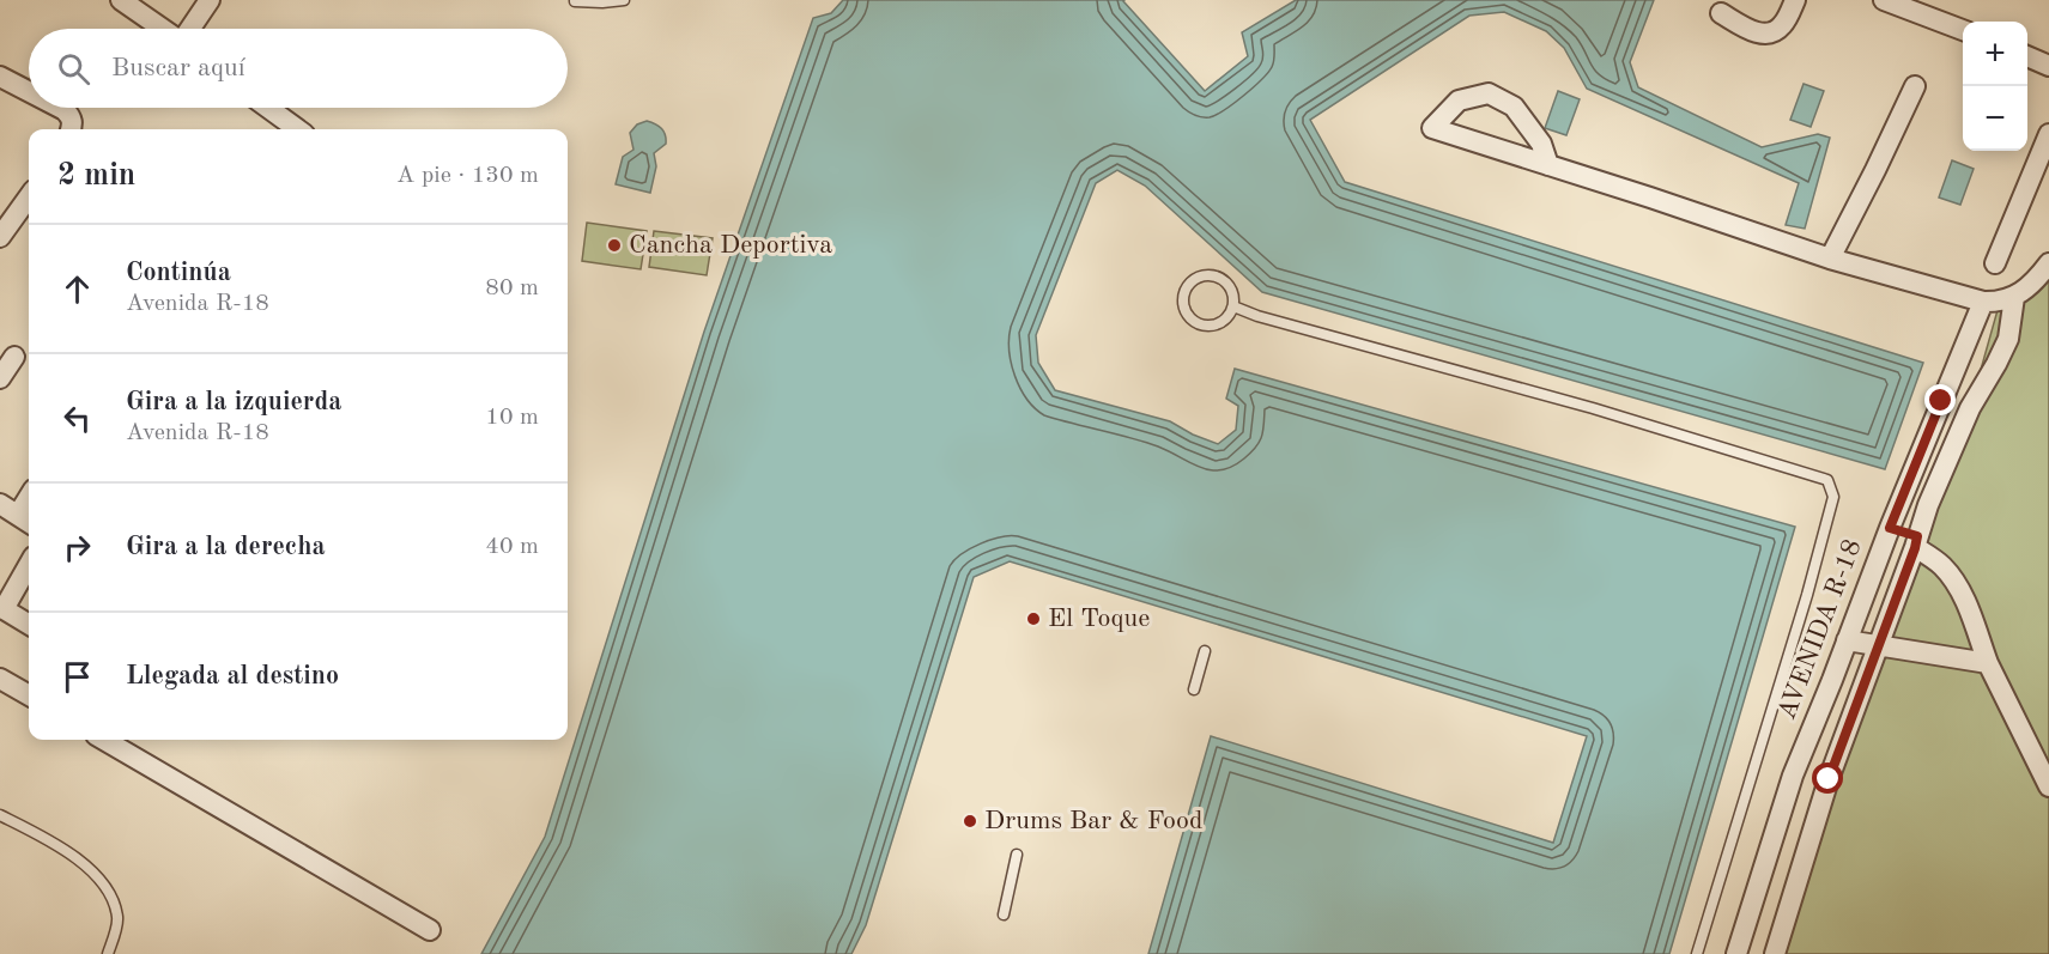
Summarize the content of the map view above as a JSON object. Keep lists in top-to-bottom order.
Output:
{
  "streets": {
    "street": ["AVENIDA R-18"]
  },
  "places": ["Cancha Deportiva", "El Toque", "Drums Bar & Food"],
  "page": {
    "map_buttons": ["+", "−"],
    "search": "Buscar aquí",
    "heading": ["2 min", "A pie · 130 m"],
    "list": [
      ["Continúa", "Avenida R-18", "80 m"],
      ["Gira a la izquierda", "Avenida R-18", "10 m"],
      ["Gira a la derecha", "40 m"],
      "Llegada al destino"
    ]
  }
}
